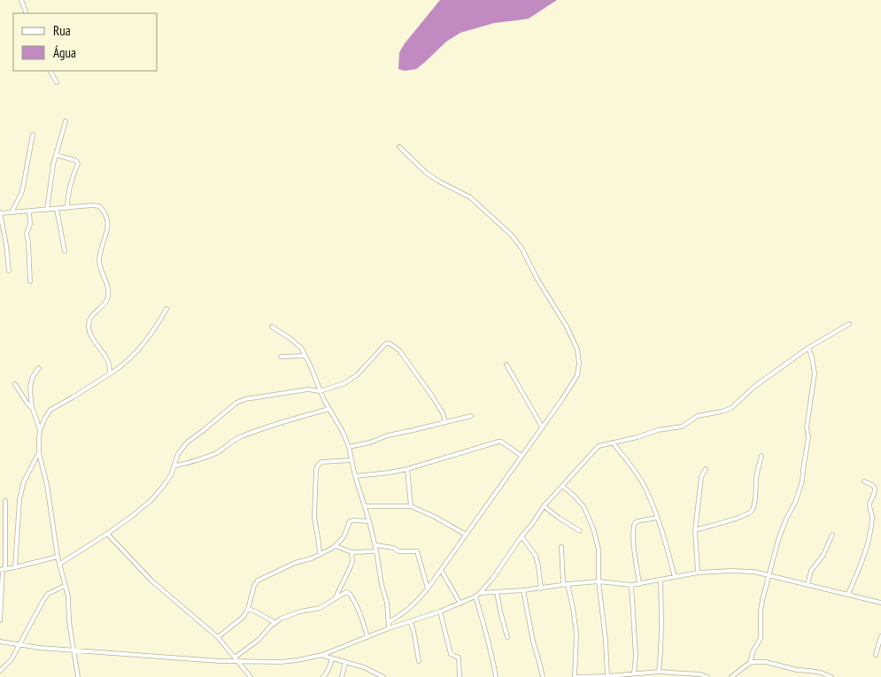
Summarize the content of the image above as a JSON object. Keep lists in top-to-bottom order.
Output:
{
  "legend": ["Rua", "Água"]
}
